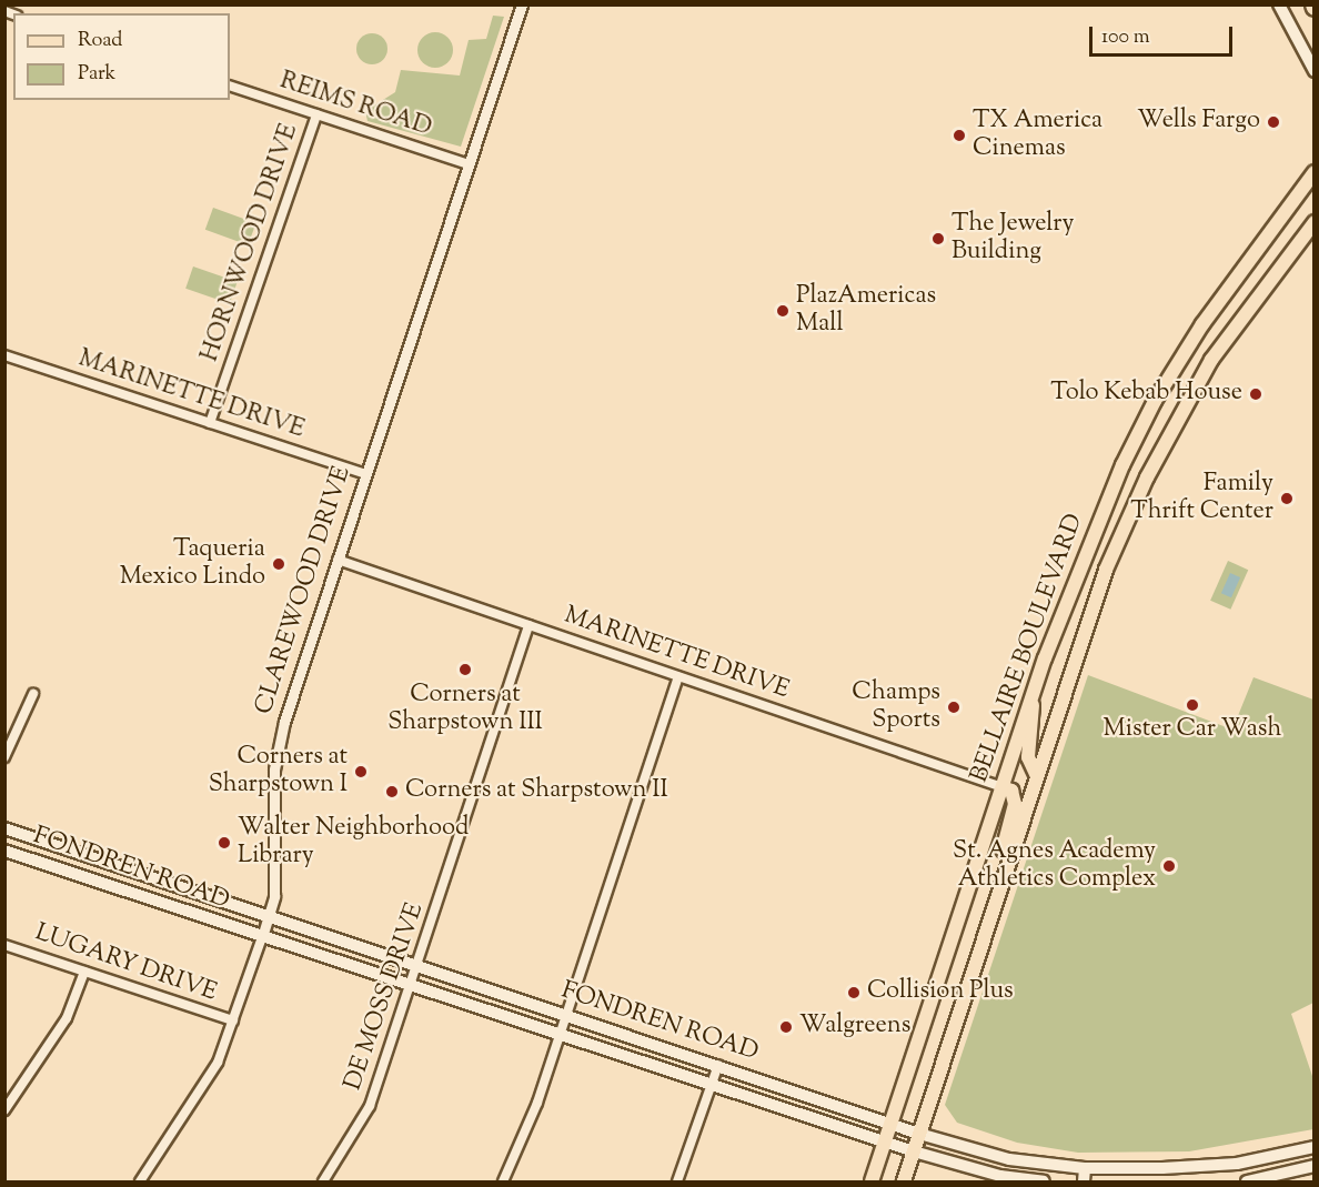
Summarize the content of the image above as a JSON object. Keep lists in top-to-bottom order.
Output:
{
  "streets": {
    "main road": ["BELLAIRE BOULEVARD", "FONDREN ROAD"],
    "street": [
      "REIMS ROAD",
      "HORNWOOD DRIVE",
      "MARINETTE DRIVE",
      "CLAREWOOD DRIVE",
      "LUGARY DRIVE",
      "DE MOSS DRIVE"
    ]
  },
  "crossings": [
    ["REIMS ROAD", "HORNWOOD DRIVE"],
    ["REIMS ROAD", "CLAREWOOD DRIVE"],
    ["HORNWOOD DRIVE", "MARINETTE DRIVE"],
    ["MARINETTE DRIVE", "CLAREWOOD DRIVE"],
    ["MARINETTE DRIVE", "BELLAIRE BOULEVARD"],
    ["MARINETTE DRIVE", "DE MOSS DRIVE"],
    ["CLAREWOOD DRIVE", "FONDREN ROAD"],
    ["CLAREWOOD DRIVE", "LUGARY DRIVE"],
    ["BELLAIRE BOULEVARD", "FONDREN ROAD"],
    ["FONDREN ROAD", "DE MOSS DRIVE"]
  ],
  "places": [
    "Wells Fargo",
    "TX America Cinemas",
    "The Jewelry Building",
    "PlazAmericas Mall",
    "Tolo Kebab House",
    "Family Thrift Center",
    "Taqueria Mexico Lindo",
    "Corners at Sharpstown III",
    "Mister Car Wash",
    "Champs Sports",
    "Corners at Sharpstown I",
    "Corners at Sharpstown II",
    "Walter Neighborhood Library",
    "St. Agnes Academy Athletics Complex",
    "Collision Plus",
    "Walgreens"
  ],
  "legend": ["Road", "Park"],
  "scale_bar": "100 m"
}
